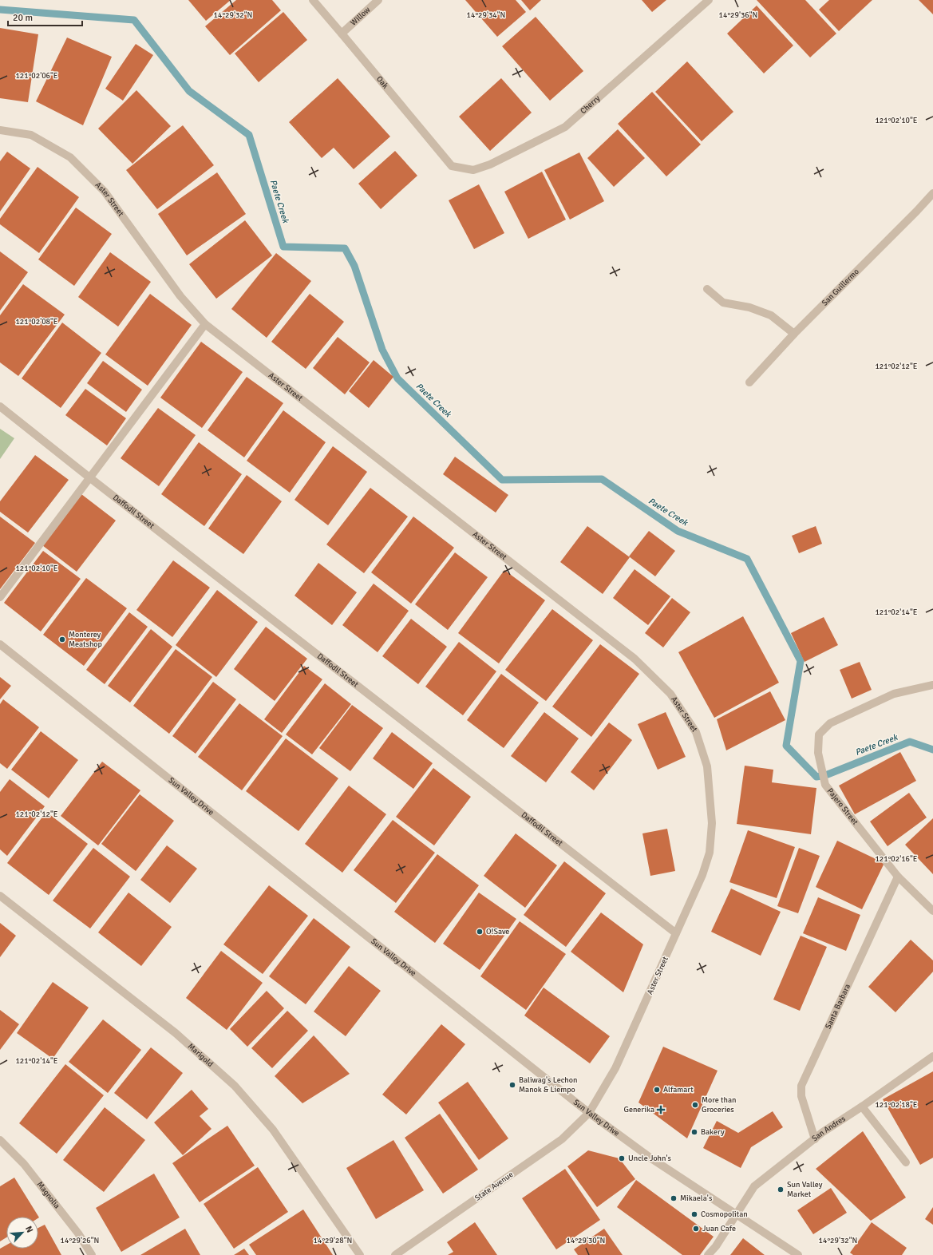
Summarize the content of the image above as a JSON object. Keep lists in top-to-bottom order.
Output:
{
  "streets": {
    "street": [
      "Willow",
      "Oak",
      "Cherry",
      "Aster Street",
      "San Guillermo",
      "Daffodil Street",
      "Sun Valley Drive",
      "Pajero Street",
      "Santa Barbara",
      "Marigold",
      "San Andres",
      "State Avenue",
      "Magnolia"
    ]
  },
  "crossings": [
    ["Willow", "Oak"],
    ["Oak", "Cherry"],
    ["Aster Street", "Daffodil Street"],
    ["Aster Street", "Sun Valley Drive"],
    ["Aster Street", "State Avenue"],
    ["Sun Valley Drive", "San Andres"],
    ["Sun Valley Drive", "State Avenue"],
    ["Pajero Street", "Santa Barbara"],
    ["Santa Barbara", "San Andres"]
  ],
  "water": ["Paete Creek"],
  "places": {
    "other": [
      "Monterey Meatshop",
      "O!Save",
      "Baliwag's Lechon Manok & Liempo",
      "Alfamart",
      "More than Groceries",
      "Bakery",
      "Uncle John's",
      "Sun Valley Market",
      "Mikaela's",
      "Cosmopolitan",
      "Juan Cafe"
    ],
    "health": ["Generika"]
  },
  "scale_bar": "20 m",
  "north": "top right",
  "coordinates": [
    "14°29'32\"N",
    "14°29'34\"N",
    "14°29'36\"N",
    "121°02'06\"E",
    "121°02'10\"E",
    "121°02'08\"E",
    "121°02'12\"E",
    "121°02'14\"E",
    "121°02'16\"E",
    "121°02'18\"E",
    "14°29'26\"N",
    "14°29'28\"N",
    "14°29'30\"N"
  ]
}
